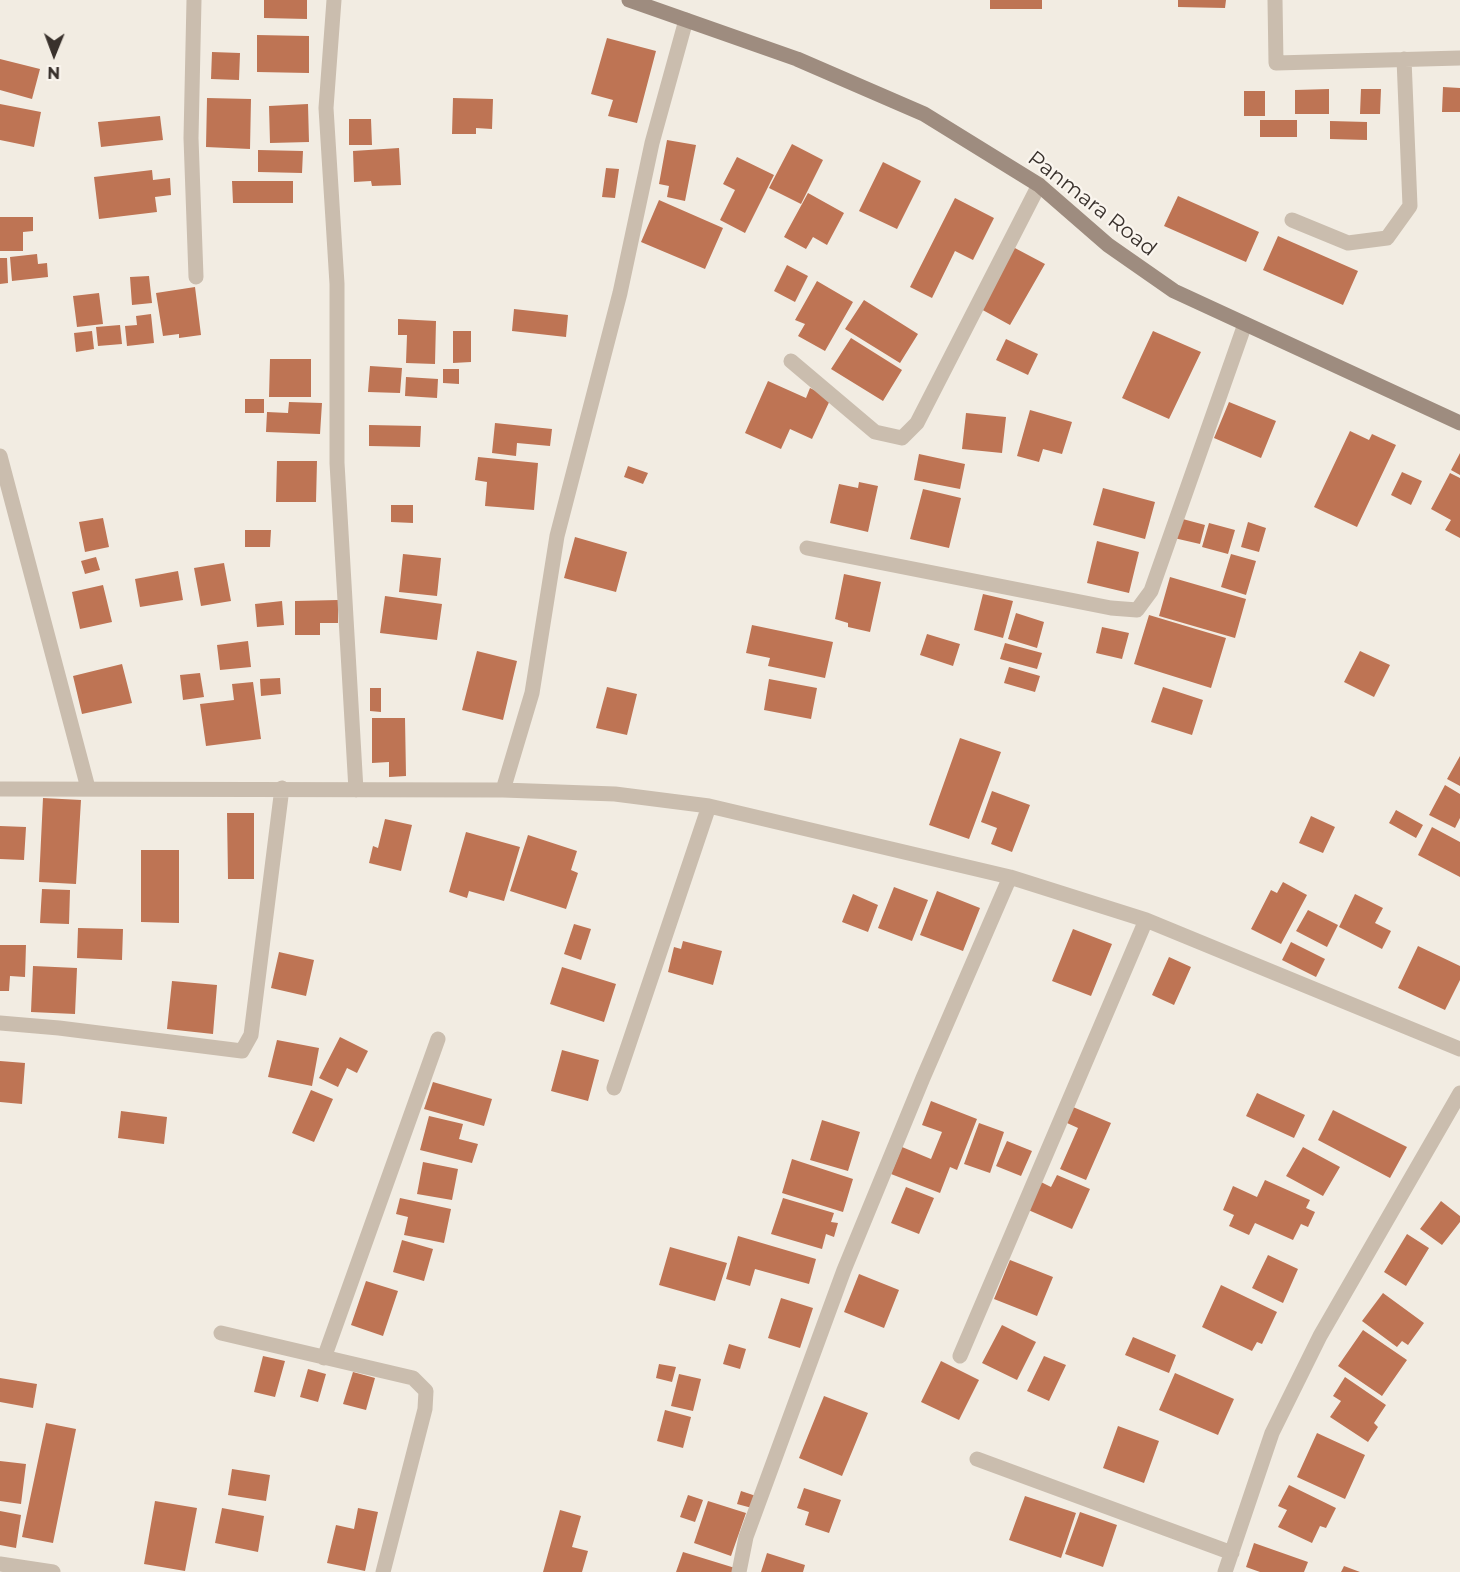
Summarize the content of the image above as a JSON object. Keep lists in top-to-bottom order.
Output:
{
  "streets": {
    "street": ["Panmara Road"]
  },
  "north": "bottom"
}
